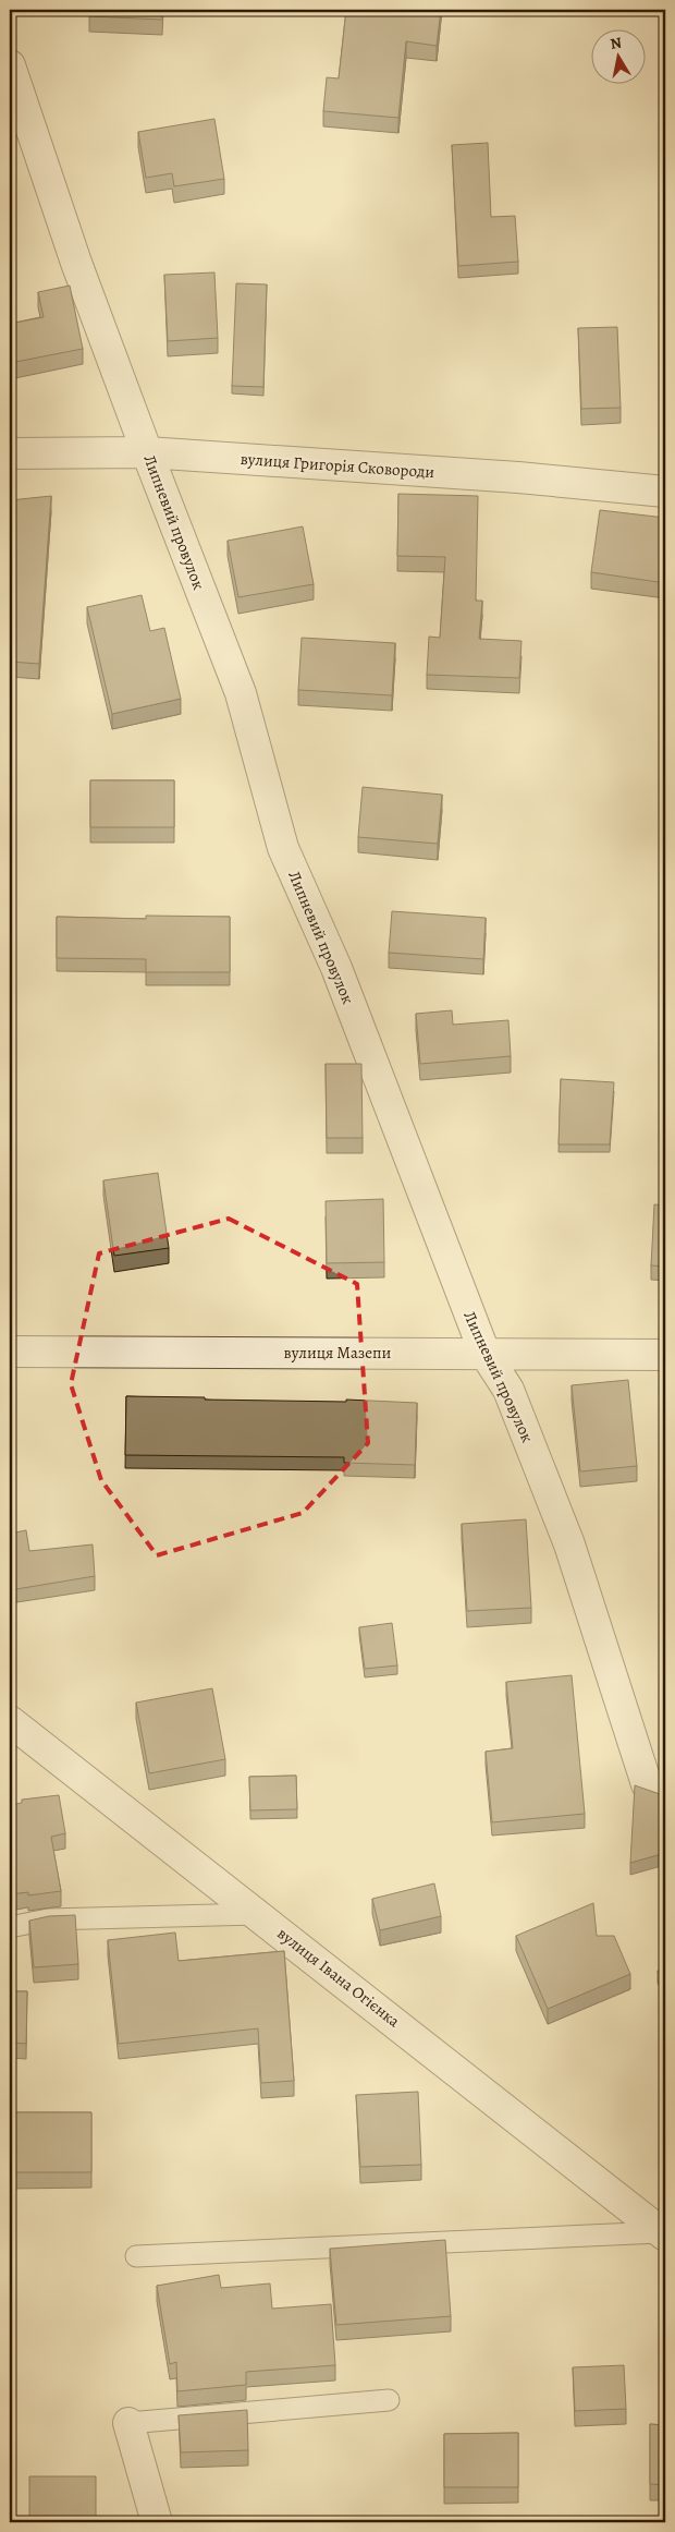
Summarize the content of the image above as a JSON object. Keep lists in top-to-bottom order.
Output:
{
  "streets": {
    "street": [
      "вулиця Григорія Сковороди",
      "Липневий провулок",
      "вулиця Мазепи",
      "вулиця Івана Огієнка"
    ]
  },
  "crossings": [
    ["вулиця Григорія Сковороди", "Липневий провулок"],
    ["Липневий провулок", "вулиця Мазепи"]
  ],
  "north": "top"
}
